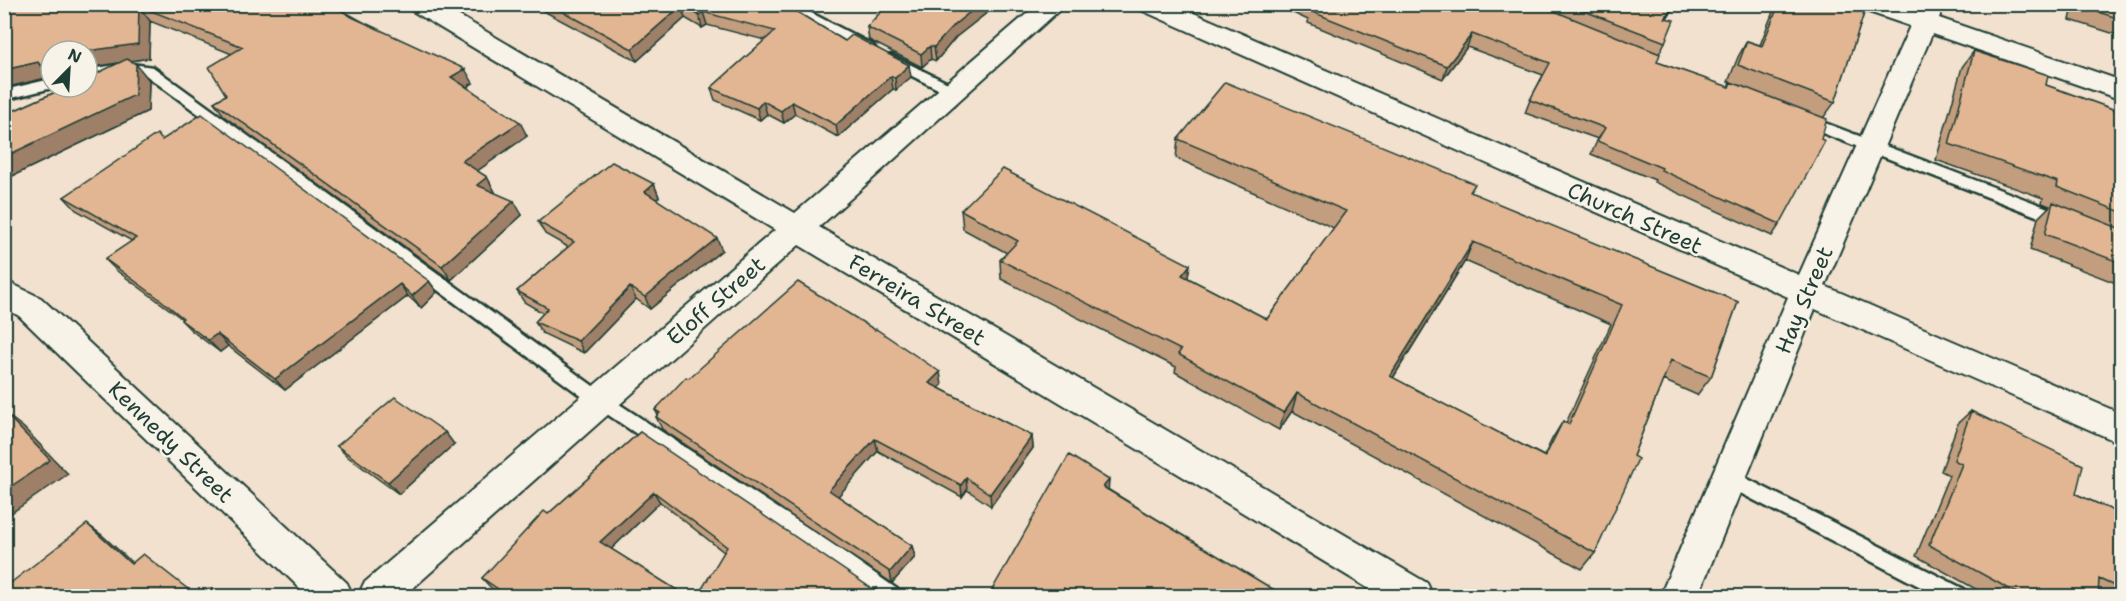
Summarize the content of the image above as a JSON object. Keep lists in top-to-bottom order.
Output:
{
  "streets": {
    "street": [
      "Church Street",
      "Ferreira Street",
      "Hay Street",
      "Eloff Street",
      "Kennedy Street"
    ]
  },
  "crossings": [
    ["Church Street", "Hay Street"],
    ["Ferreira Street", "Eloff Street"]
  ],
  "north": "top right"
}
